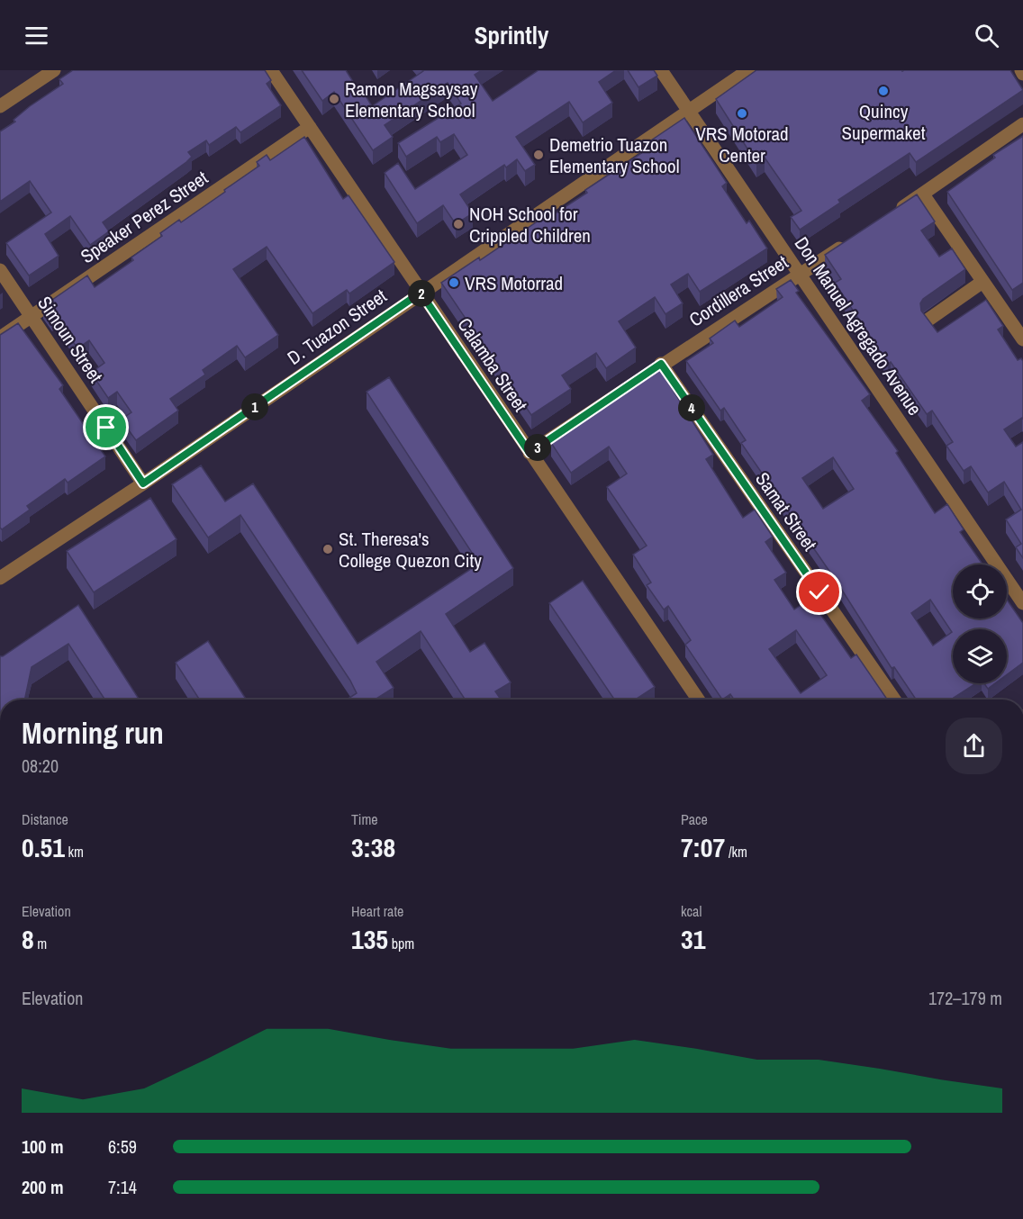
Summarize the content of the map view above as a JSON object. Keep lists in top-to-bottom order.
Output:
{
  "streets": {
    "street": [
      "Speaker Perez Street",
      "Cordillera Street",
      "Don Manuel Agregado Avenue",
      "D. Tuazon Street",
      "Simoun Street",
      "Calamba Street",
      "Samat Street"
    ]
  },
  "crossings": [
    ["Speaker Perez Street", "Simoun Street"],
    ["Speaker Perez Street", "Calamba Street"],
    ["Cordillera Street", "Don Manuel Agregado Avenue"],
    ["Cordillera Street", "Calamba Street"],
    ["Cordillera Street", "Samat Street"],
    ["Don Manuel Agregado Avenue", "D. Tuazon Street"],
    ["D. Tuazon Street", "Simoun Street"],
    ["D. Tuazon Street", "Calamba Street"]
  ],
  "places": [
    "Quincy Supermaket",
    "Ramon Magsaysay Elementary School",
    "VRS Motorad Center",
    "Demetrio Tuazon Elementary School",
    "NOH School for Crippled Children",
    "VRS Motorrad",
    "St. Theresa's College Quezon City"
  ],
  "page": {
    "header": "Sprintly",
    "pins": [
      "2",
      "1",
      "4",
      "3"
    ],
    "heading": ["Morning run", "08:20"],
    "stats": [
      ["Distance", "0.51 km"],
      ["Time", "3:38"],
      ["Pace", "7:07 /km"],
      ["Elevation", "8 m"],
      ["Heart rate", "135 bpm"],
      ["kcal", "31"]
    ],
    "chart": ["Elevation", "172–179 m"],
    "list": [
      {
        "name": "100 m",
        "note": "6:59"
      },
      {
        "name": "200 m",
        "note": "7:14"
      }
    ]
  }
}
